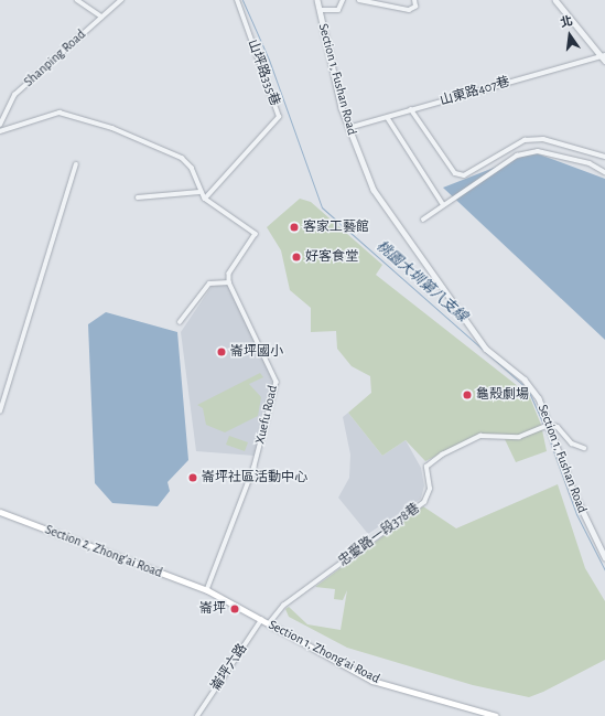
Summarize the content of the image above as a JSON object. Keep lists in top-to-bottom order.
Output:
{
  "streets": {
    "main road": ["Section 2, Zhong'ai Road", "Section 1, Zhong'ai Road"],
    "street": [
      "Shanping Road",
      "山坪路335巷",
      "Section 1, Fushan Road",
      "山東路407巷",
      "Xuefu Road",
      "忠愛路一段378巷",
      "崙坪六路"
    ]
  },
  "crossings": [
    ["Section 1, Fushan Road", "山東路407巷"],
    ["Section 1, Fushan Road", "忠愛路一段378巷"],
    ["Xuefu Road", "Section 2, Zhong'ai Road"],
    ["Xuefu Road", "Section 1, Zhong'ai Road"],
    ["忠愛路一段378巷", "Section 1, Zhong'ai Road"],
    ["Section 2, Zhong'ai Road", "Section 1, Zhong'ai Road"],
    ["Section 1, Zhong'ai Road", "崙坪六路"]
  ],
  "water": ["桃園大圳第八支線"],
  "places": [
    "客家工藝館",
    "好客食堂",
    "崙坪國小",
    "龜殼劇場",
    "崙坪社區活動中心",
    "崙坪"
  ],
  "north": "top"
}
